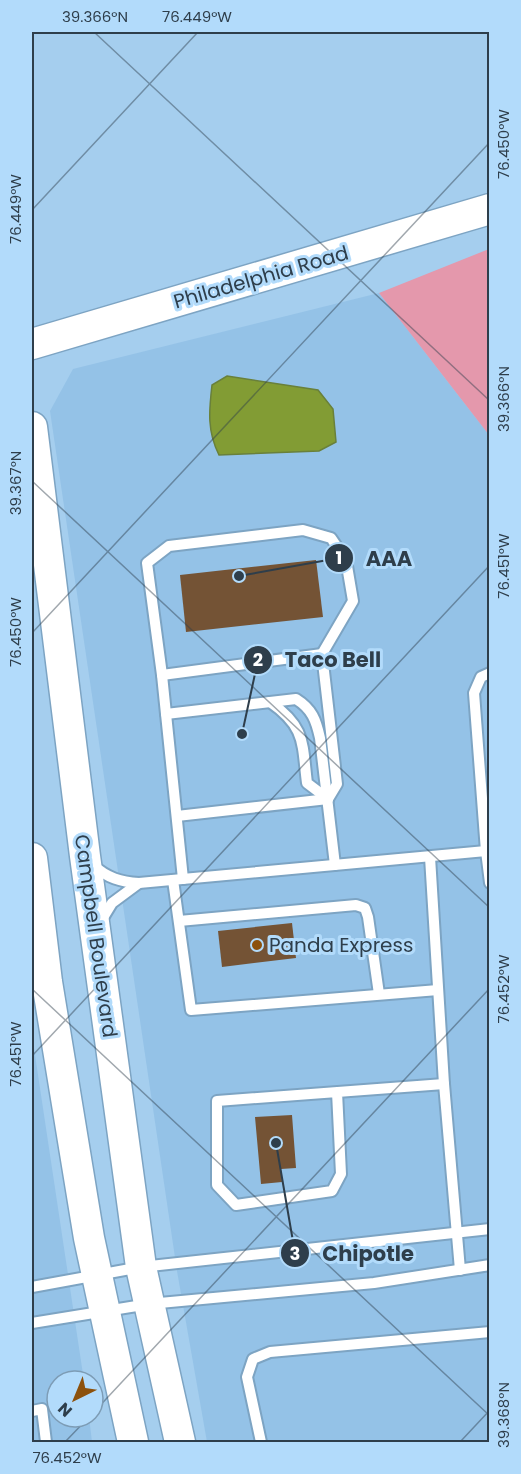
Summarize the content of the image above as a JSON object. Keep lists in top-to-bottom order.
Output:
{
  "streets": {
    "main road": ["Philadelphia Road", "Campbell Boulevard"]
  },
  "places": [
    "AAA",
    "Taco Bell",
    "Panda Express",
    "Chipotle"
  ],
  "north": "bottom left",
  "coordinates": [
    "39.366°N",
    "76.449°W",
    "76.450°W",
    "39.367°N",
    "76.451°W",
    "76.452°W",
    "39.368°N"
  ]
}
